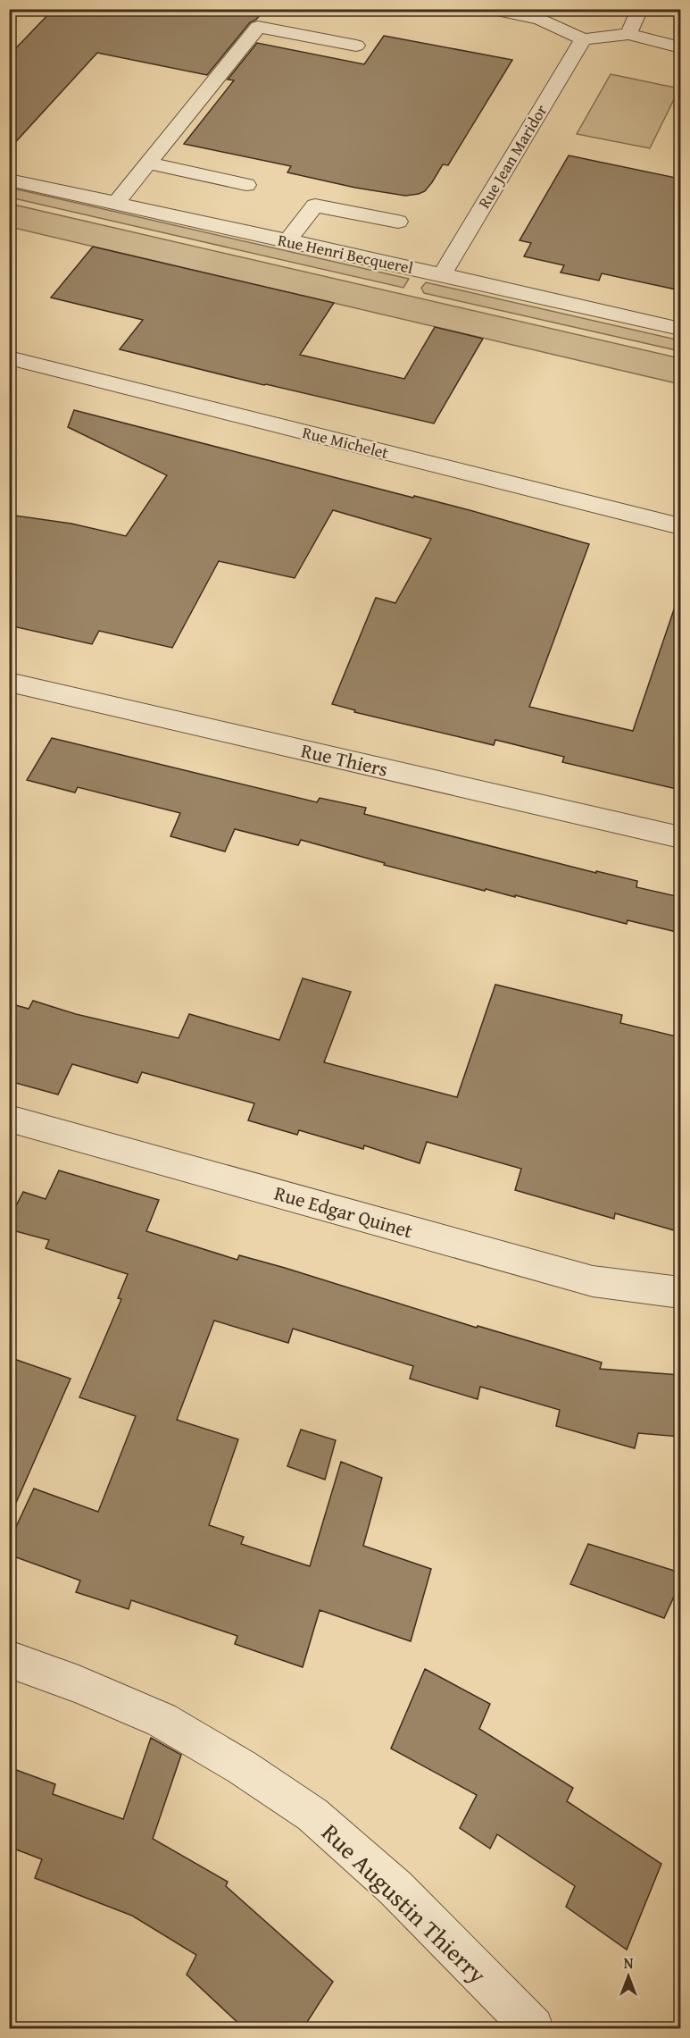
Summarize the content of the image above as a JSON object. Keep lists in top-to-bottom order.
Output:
{
  "streets": {
    "street": [
      "Rue Jean Maridor",
      "Rue Henri Becquerel",
      "Rue Michelet",
      "Rue Thiers",
      "Rue Edgar Quinet",
      "Rue Augustin Thierry"
    ]
  },
  "crossings": [
    ["Rue Jean Maridor", "Rue Henri Becquerel"]
  ],
  "north": "top"
}
